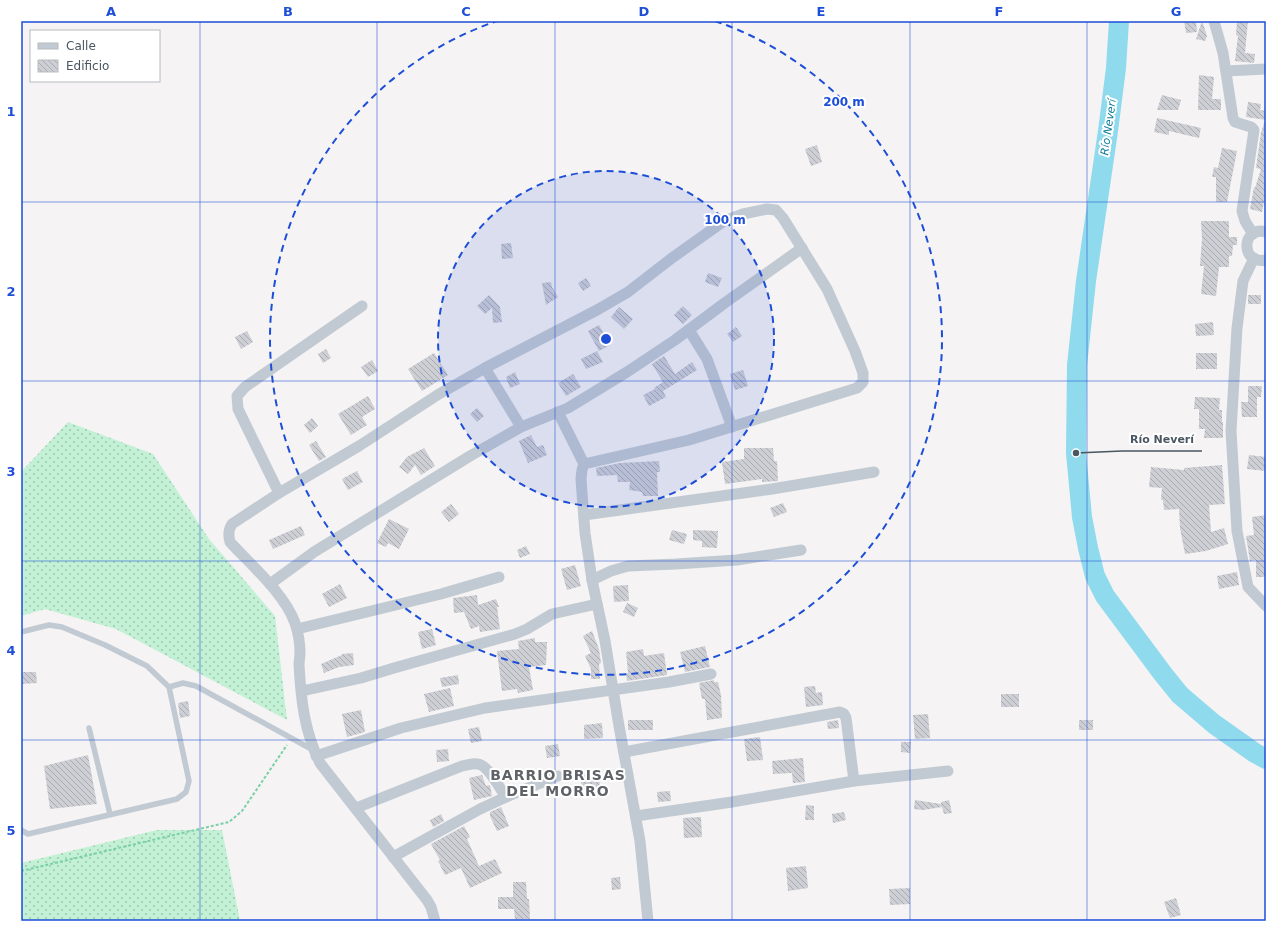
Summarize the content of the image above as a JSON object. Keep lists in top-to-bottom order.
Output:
{
  "districts": ["BARRIO BRISAS DEL MORRO"],
  "water": ["Río Neverí"],
  "places": ["Río Neverí"],
  "legend": ["Calle", "Edificio"],
  "grid": {
    "columns": [
      "A",
      "B",
      "C",
      "D",
      "E",
      "F",
      "G"
    ],
    "rows": [
      "1",
      "2",
      "3",
      "4",
      "5"
    ]
  },
  "rings": ["200 m", "100 m"]
}
